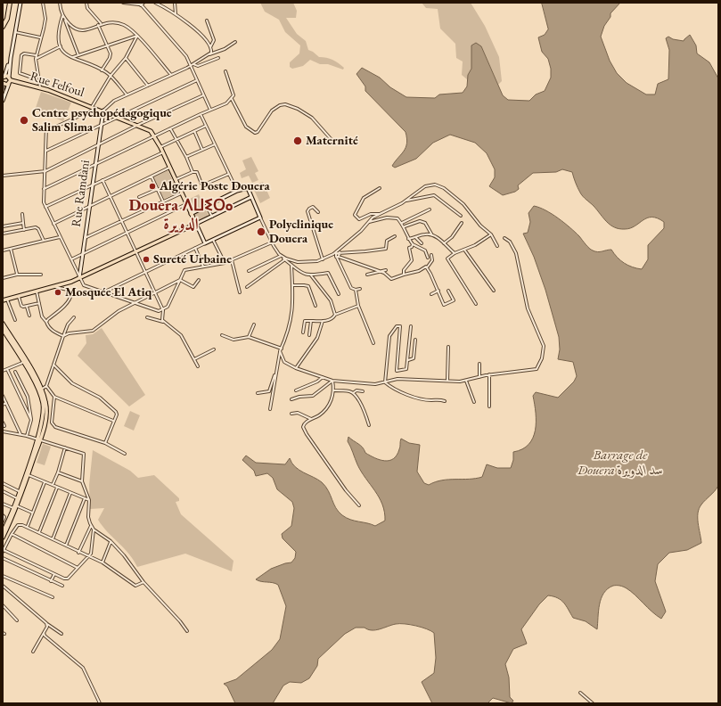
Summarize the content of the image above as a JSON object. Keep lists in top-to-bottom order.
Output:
{
  "streets": {
    "main road": ["Rue Felfoul", "Rue Ramdani"]
  },
  "crossings": [
    ["Rue Felfoul", "Rue Ramdani"]
  ],
  "districts": ["Douera ⴷⵡⵉⵔⴰ الدويرة"],
  "water": ["Barrage de Douera سد الدويرة"],
  "places": [
    "Centre psychopédagogique Salim Slima",
    "Maternité",
    "Algérie Poste Douera",
    "Polyclinique Douera",
    "Sureté Urbaine",
    "Mosquée El Atiq"
  ]
}
